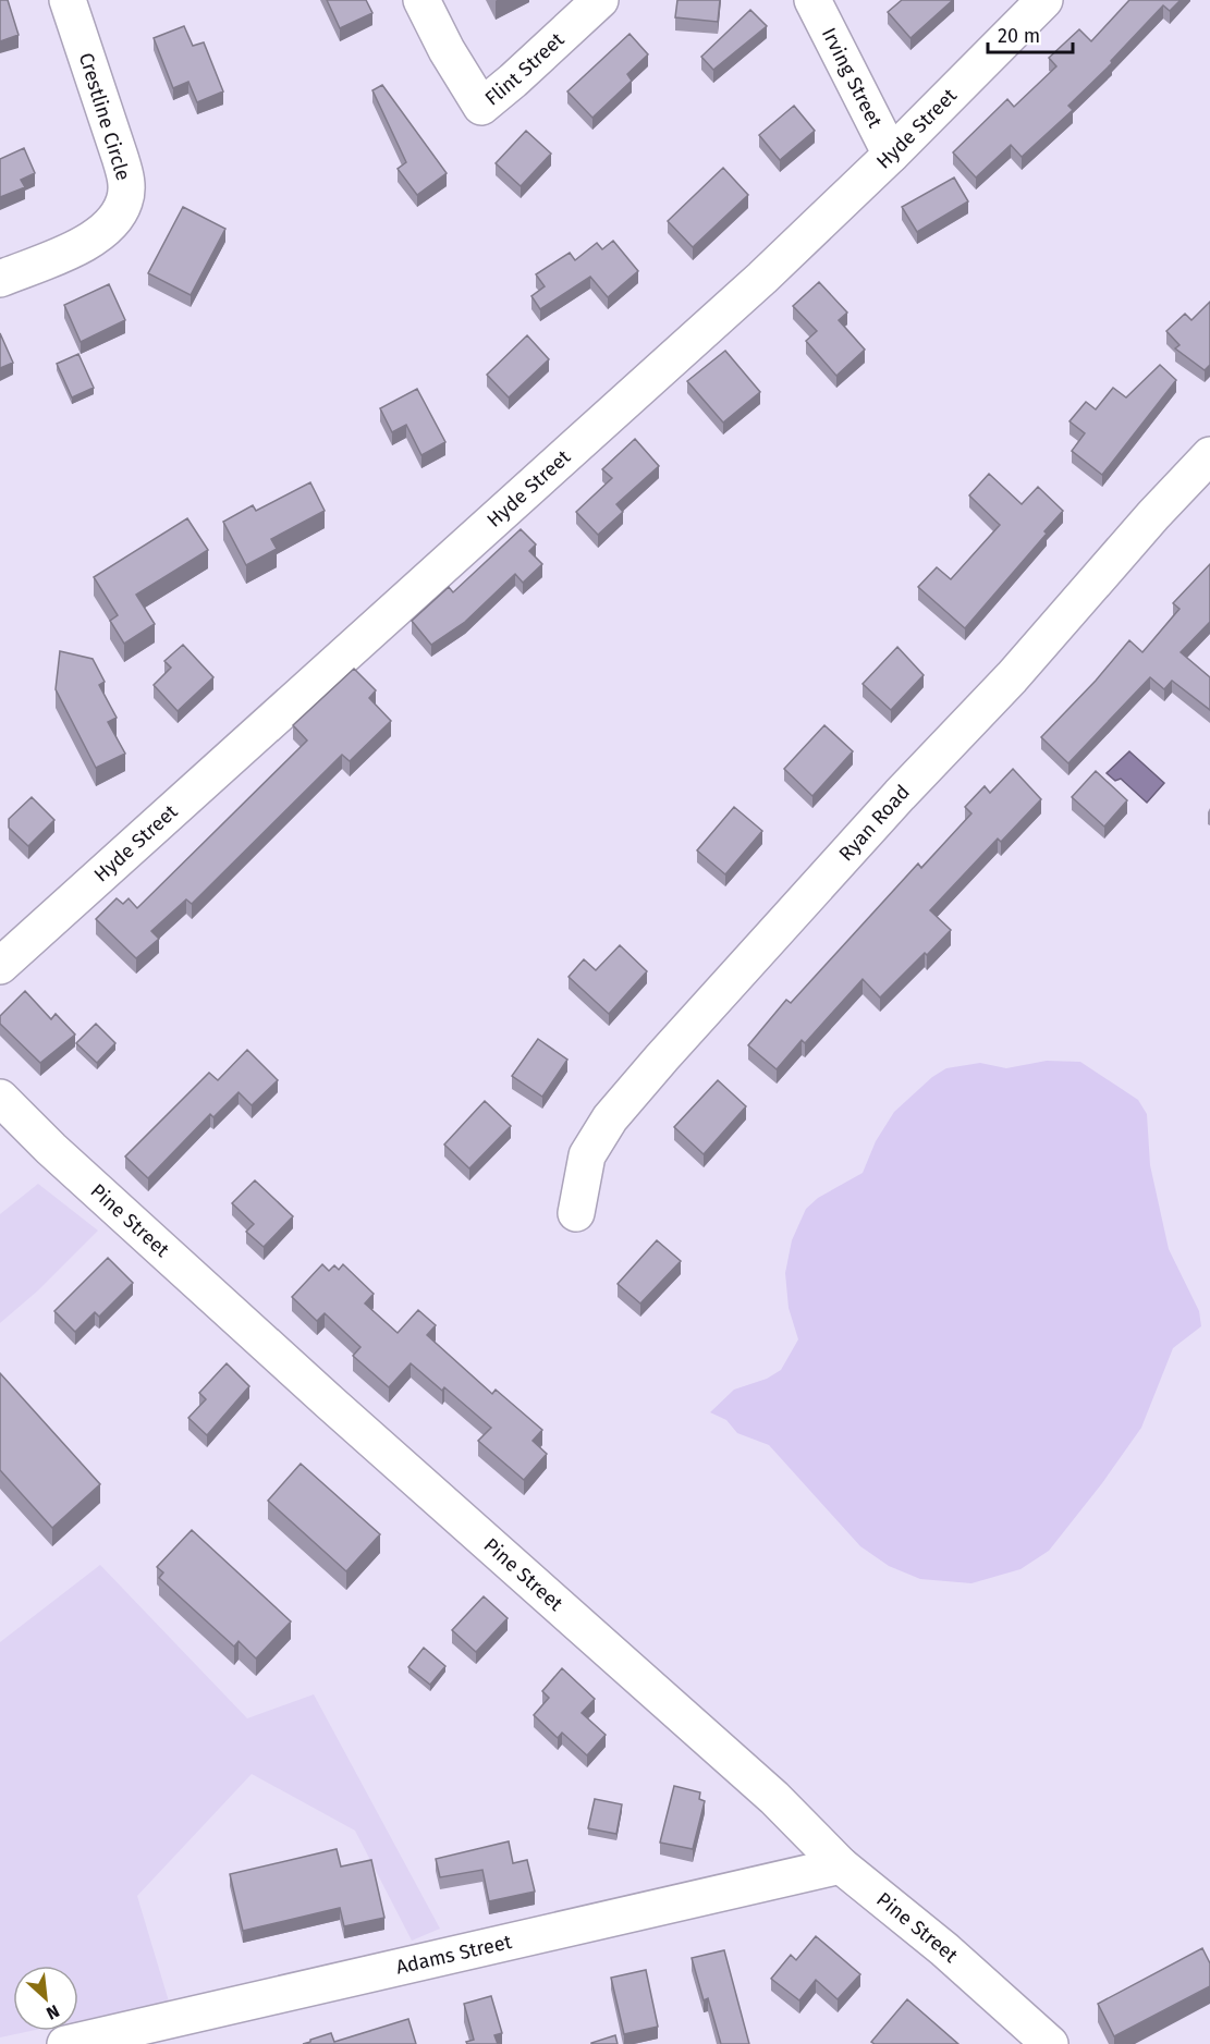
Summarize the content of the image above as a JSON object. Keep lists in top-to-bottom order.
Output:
{
  "streets": {
    "street": [
      "Flint Street",
      "Irving Street",
      "Crestline Circle",
      "Hyde Street",
      "Ryan Road",
      "Pine Street",
      "Adams Street"
    ]
  },
  "crossings": [
    ["Irving Street", "Hyde Street"],
    ["Pine Street", "Adams Street"]
  ],
  "scale_bar": "20 m",
  "north": "bottom right"
}
